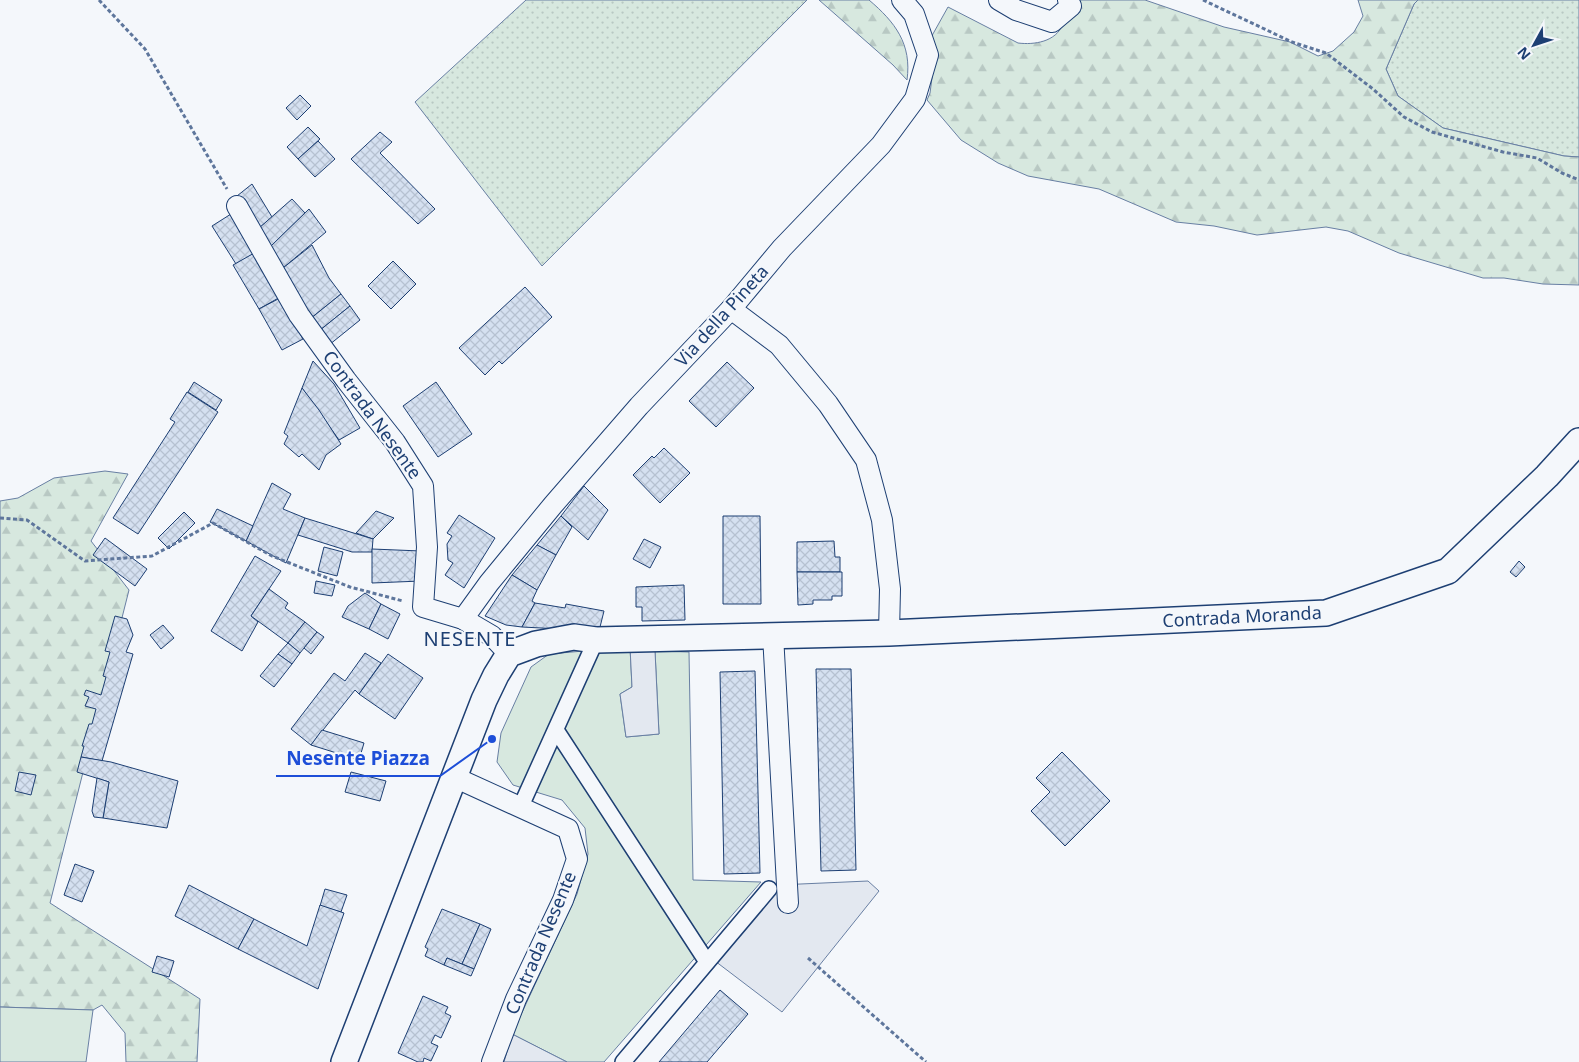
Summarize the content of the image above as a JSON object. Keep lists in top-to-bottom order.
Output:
{
  "streets": {
    "street": ["Via della Pineta", "Contrada Nesente", "Contrada Moranda"]
  },
  "districts": ["NESENTE"],
  "places": ["Nesente Piazza"],
  "north": "bottom left"
}
